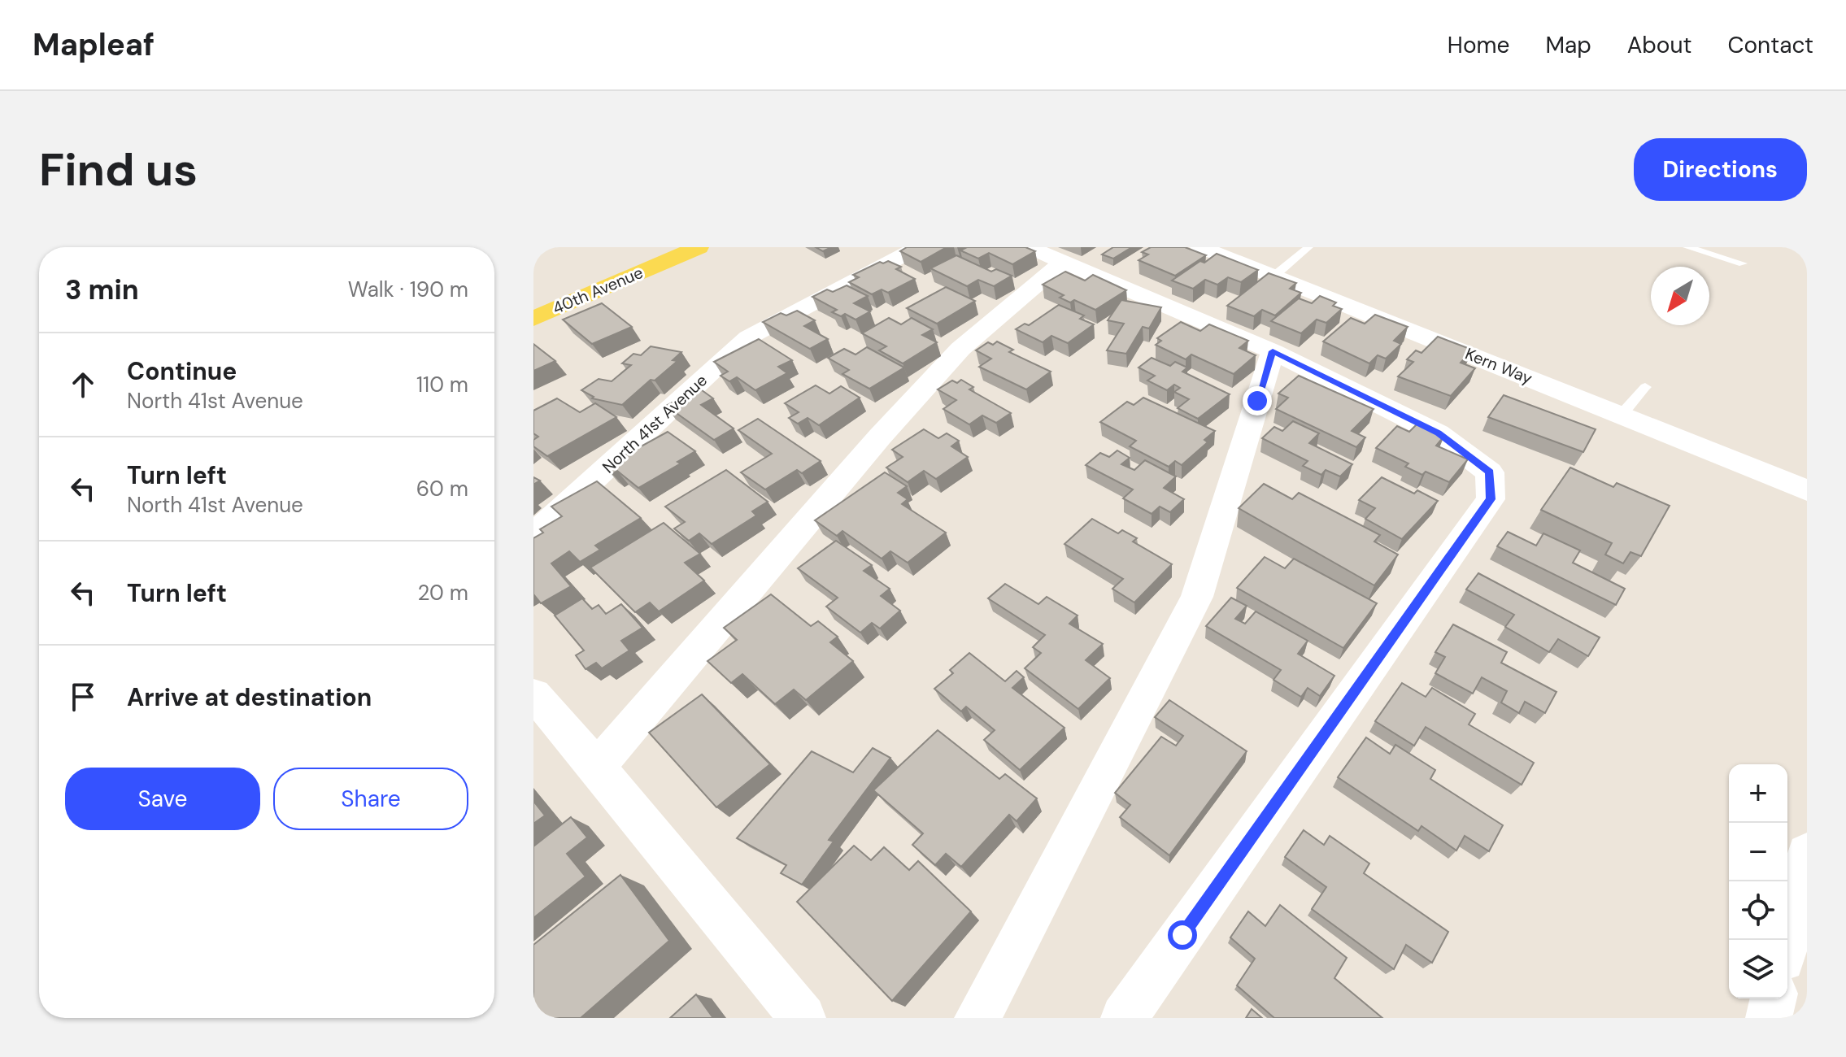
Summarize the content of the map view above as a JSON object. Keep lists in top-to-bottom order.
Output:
{
  "streets": {
    "main road": ["40th Avenue"],
    "street": ["Kern Way", "North 41st Avenue"]
  },
  "north": "bottom left",
  "page": {
    "header": "Mapleaf",
    "nav": [
      "Home",
      "Map",
      "About",
      "Contact"
    ],
    "buttons": [
      "Directions",
      ["Save", "Share"]
    ],
    "title": "Find us",
    "heading": ["3 min", "Walk · 190 m"],
    "list": [
      ["Continue", "North 41st Avenue", "110 m"],
      ["Turn left", "North 41st Avenue", "60 m"],
      ["Turn left", "20 m"],
      "Arrive at destination"
    ],
    "map_buttons": ["+", "−"]
  }
}
